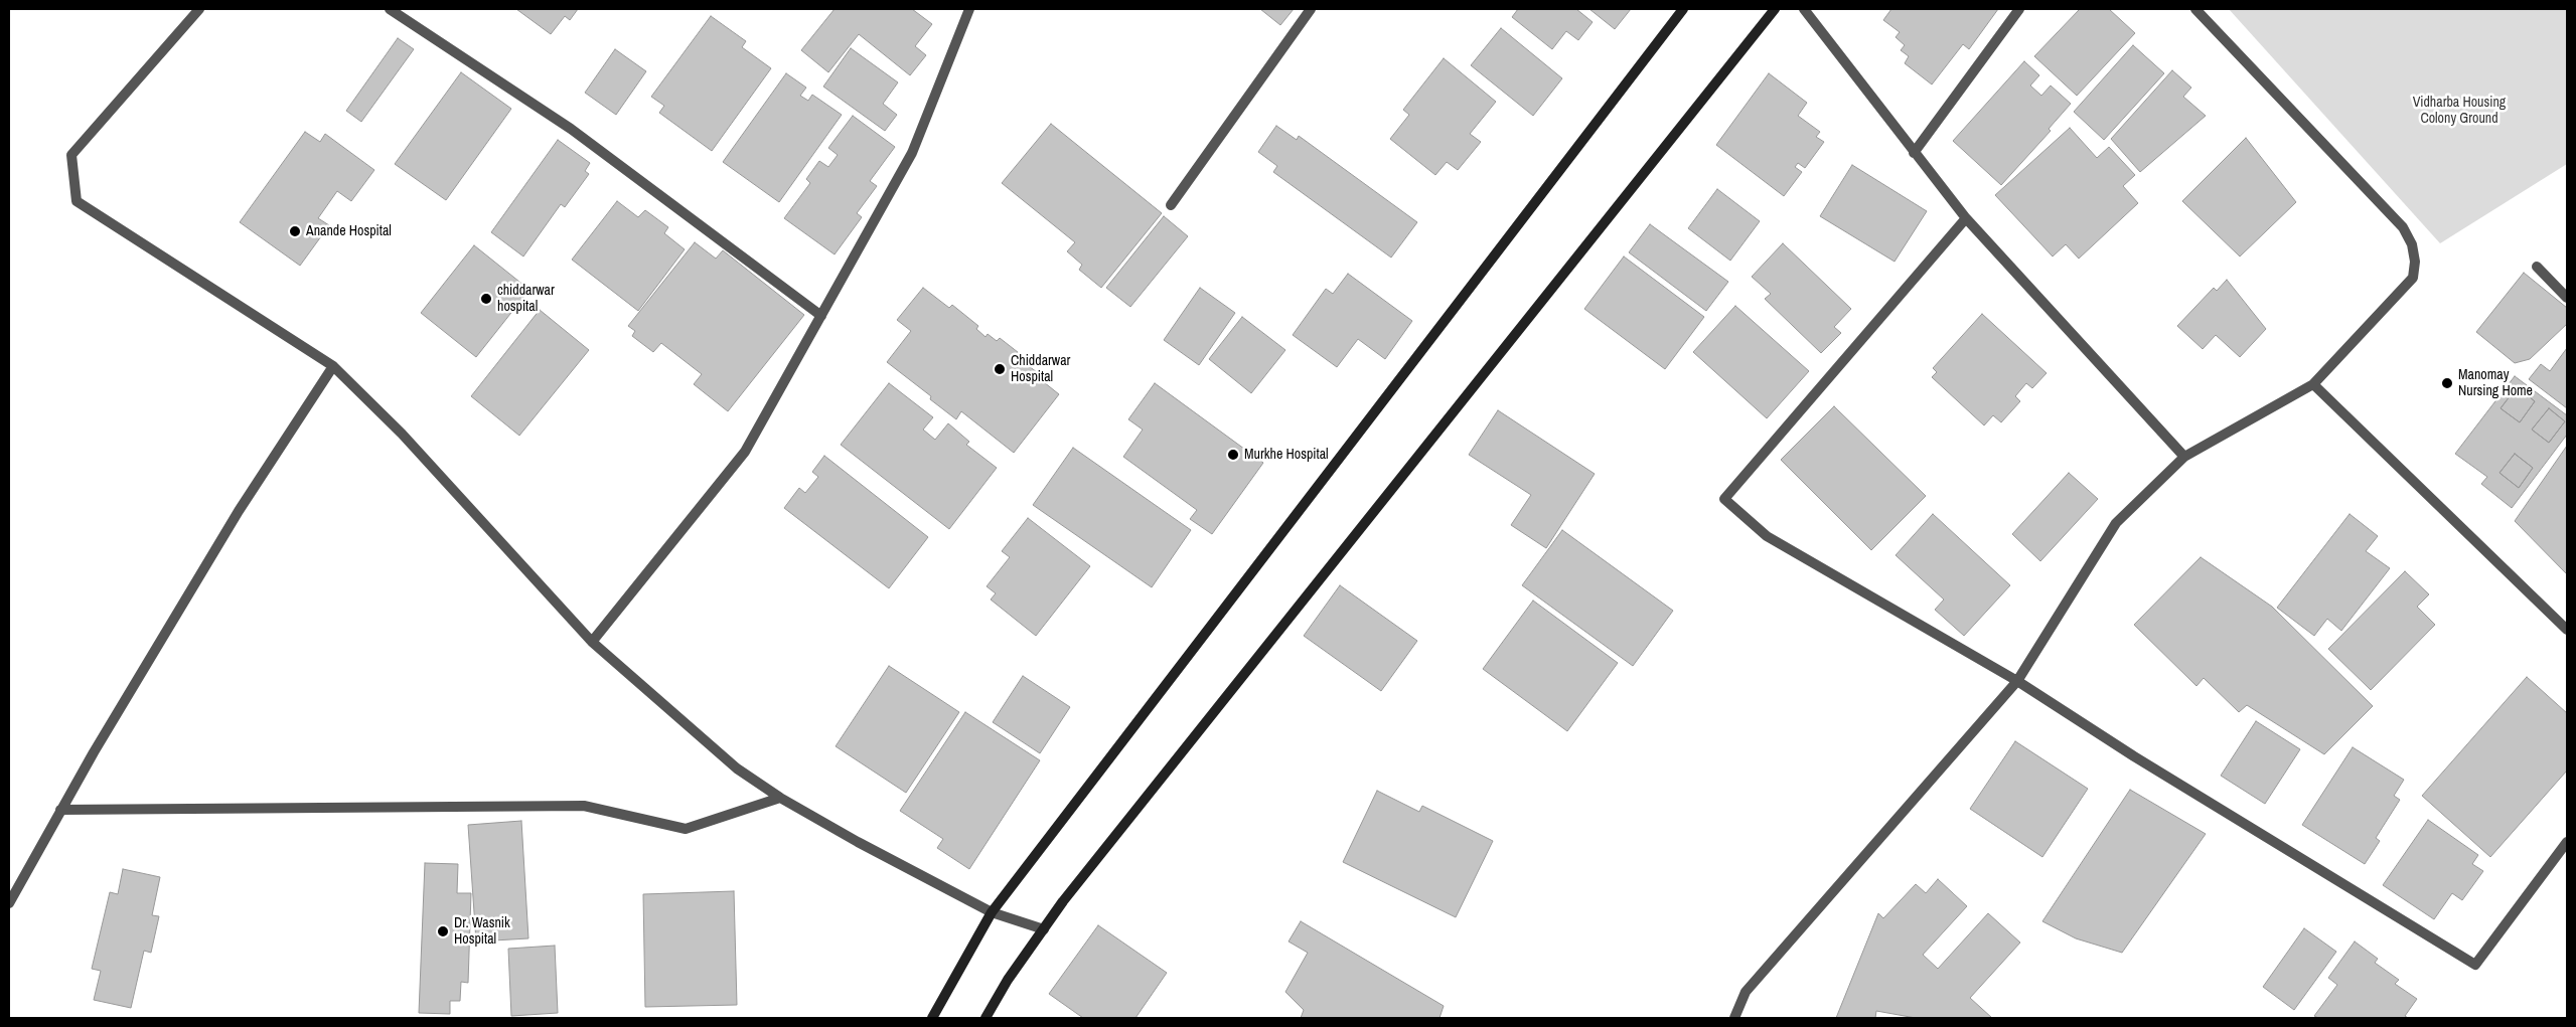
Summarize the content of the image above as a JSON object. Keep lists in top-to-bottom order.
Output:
{
  "parks": ["Vidharba Housing Colony Ground"],
  "places": [
    "Anande Hospital",
    "chiddarwar hospital",
    "Chiddarwar Hospital",
    "Manomay Nursing Home",
    "Murkhe Hospital",
    "Dr. Wasnik Hospital"
  ]
}
